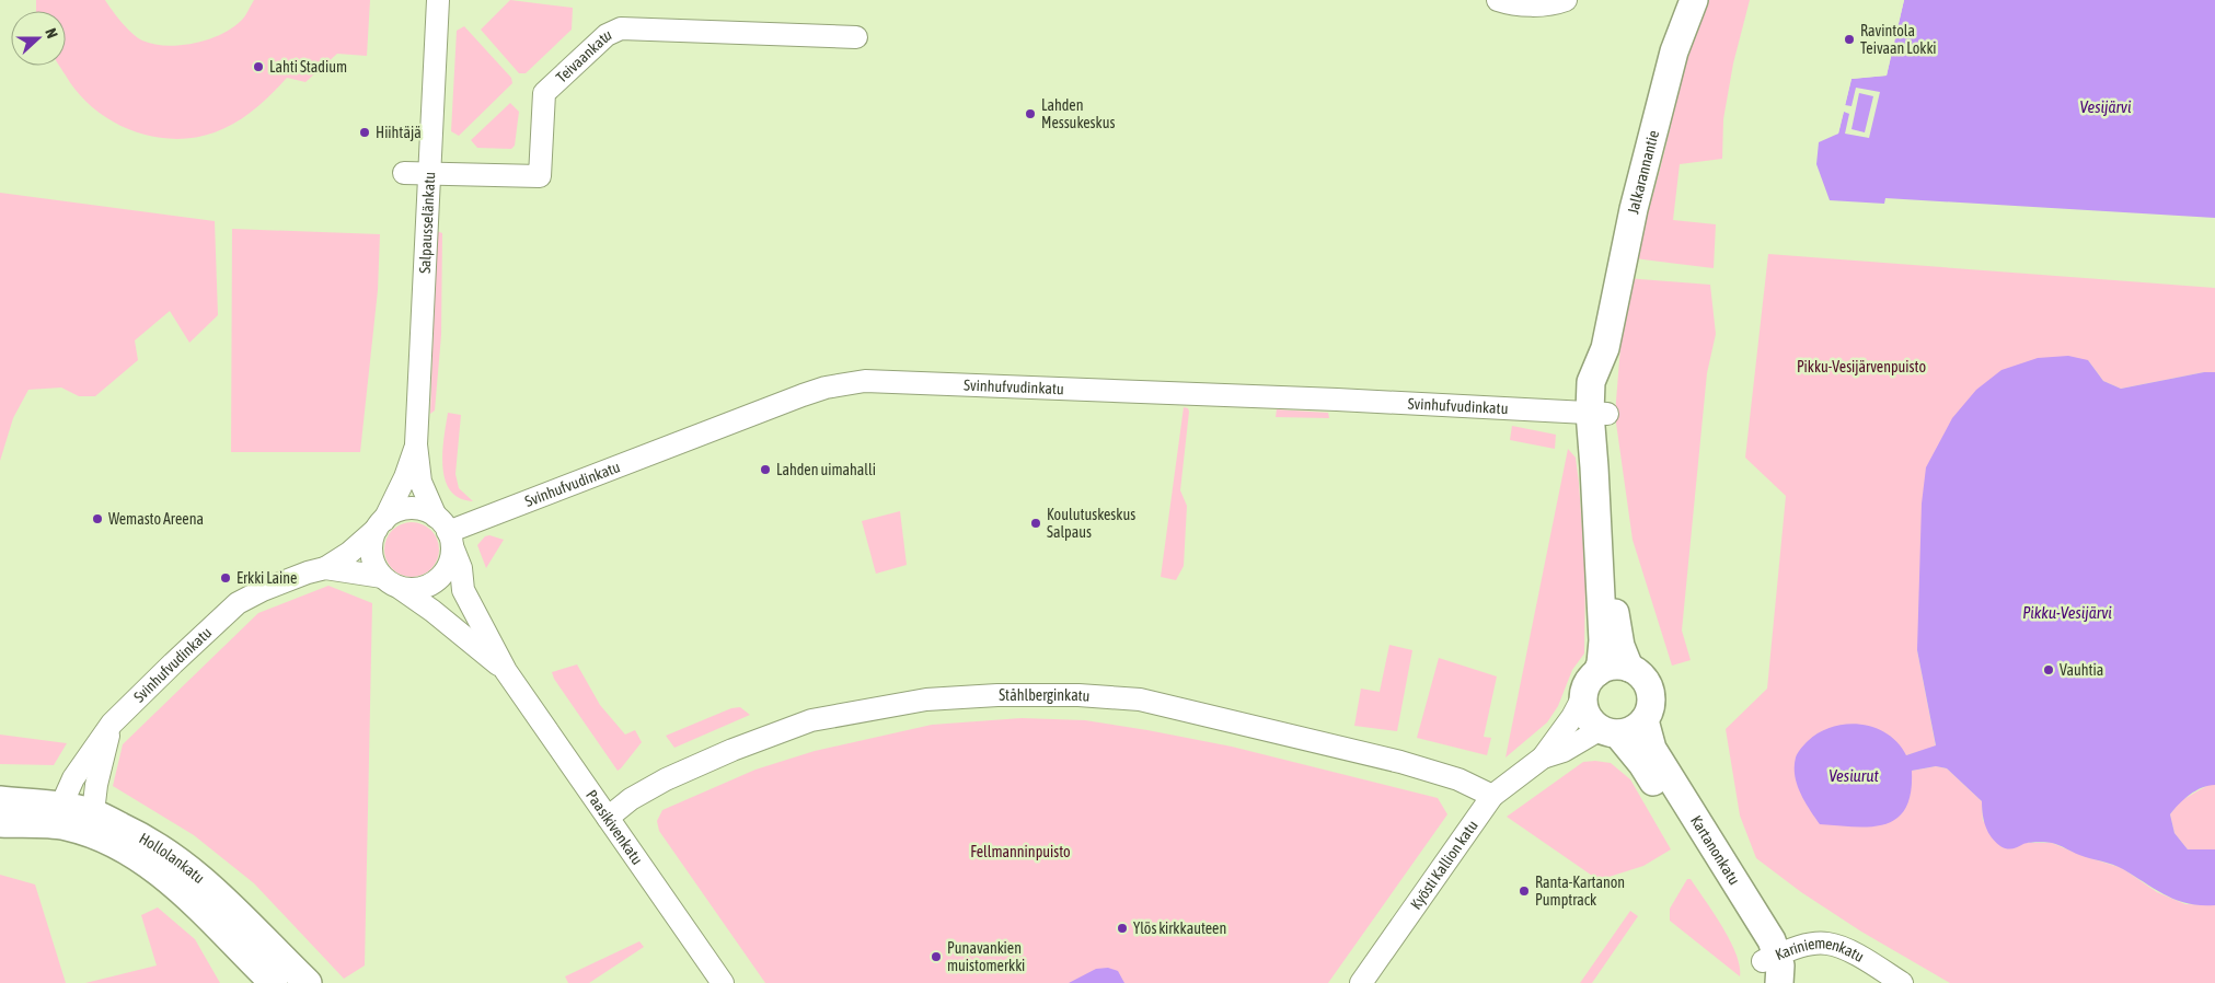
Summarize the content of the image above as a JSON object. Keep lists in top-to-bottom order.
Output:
{
  "streets": {
    "main road": ["Jalkarannantie", "Kartanonkatu", "Hollolankatu"],
    "street": [
      "Teivaankatu",
      "Salpausselänkatu",
      "Svinhufvudinkatu",
      "Ståhlberginkatu",
      "Paasikivenkatu",
      "Kyösti Kallion katu",
      "Kariniemenkatu"
    ]
  },
  "crossings": [
    ["Teivaankatu", "Salpausselänkatu"],
    ["Jalkarannantie", "Svinhufvudinkatu"],
    ["Jalkarannantie", "Kartanonkatu"],
    ["Jalkarannantie", "Kyösti Kallion katu"],
    ["Salpausselänkatu", "Svinhufvudinkatu"],
    ["Salpausselänkatu", "Paasikivenkatu"],
    ["Svinhufvudinkatu", "Paasikivenkatu"],
    ["Svinhufvudinkatu", "Hollolankatu"],
    ["Ståhlberginkatu", "Paasikivenkatu"],
    ["Ståhlberginkatu", "Kyösti Kallion katu"],
    ["Kartanonkatu", "Kyösti Kallion katu"],
    ["Kartanonkatu", "Kariniemenkatu"]
  ],
  "water": ["Vesijärvi", "Pikku-Vesijärvi", "Vesiurut"],
  "parks": ["Pikku-Vesijärvenpuisto", "Fellmanninpuisto"],
  "places": [
    "Ravintola Teivaan Lokki",
    "Lahti Stadium",
    "Lahden Messukeskus",
    "Hiihtäjä",
    "Lahden uimahalli",
    "Wemasto Areena",
    "Koulutuskeskus Salpaus",
    "Erkki Laine",
    "Vauhtia",
    "Ranta-Kartanon Pumptrack",
    "Ylös kirkkauteen",
    "Punavankien muistomerkki"
  ],
  "north": "right"
}
